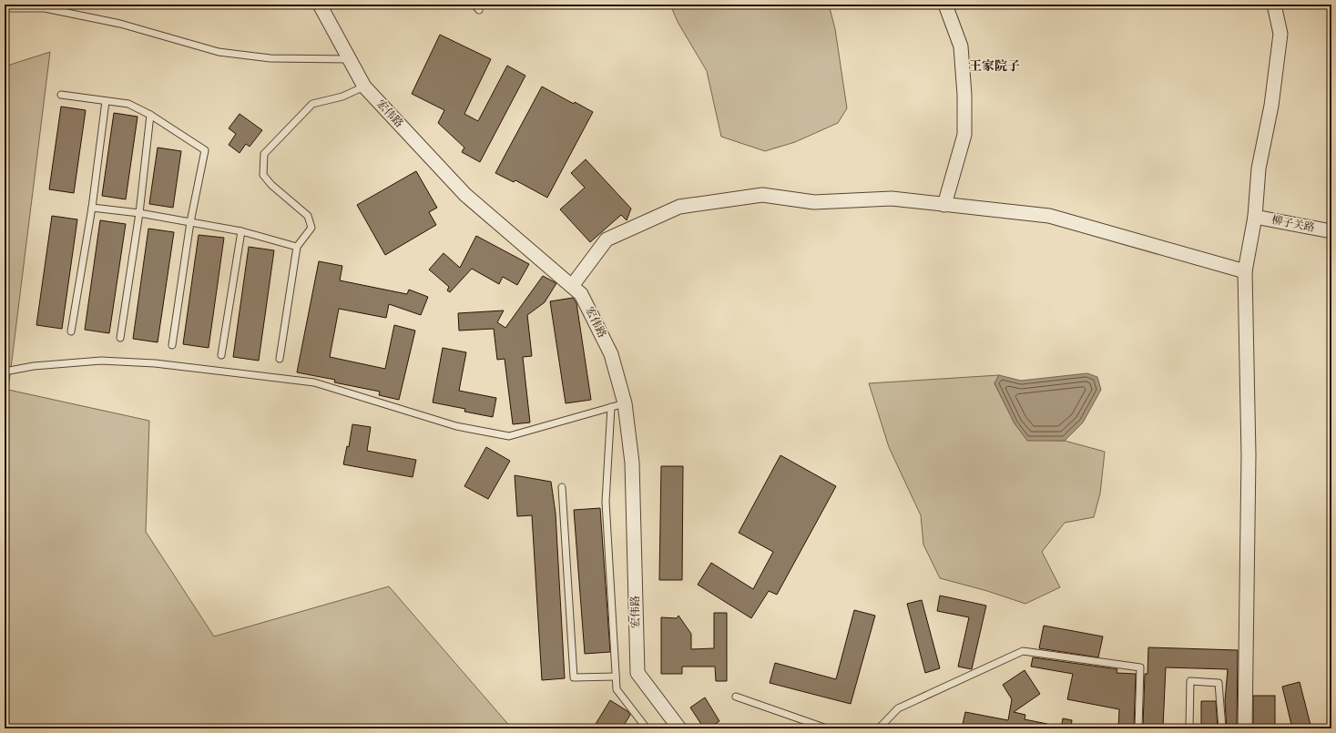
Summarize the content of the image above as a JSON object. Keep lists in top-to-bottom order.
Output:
{
  "streets": {
    "street": ["宏伟路", "柳子关路"]
  },
  "districts": ["王家院子"]
}
